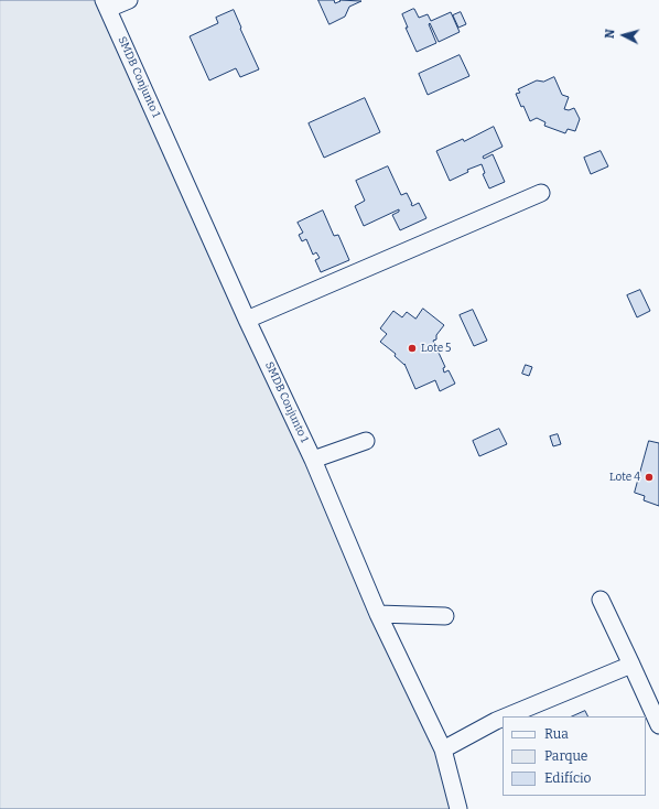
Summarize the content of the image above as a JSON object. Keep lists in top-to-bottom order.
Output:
{
  "streets": {
    "street": ["SMDB Conjunto 1"]
  },
  "places": ["Lote 5", "Lote 4"],
  "legend": ["Rua", "Parque", "Edifício"],
  "north": "left"
}
